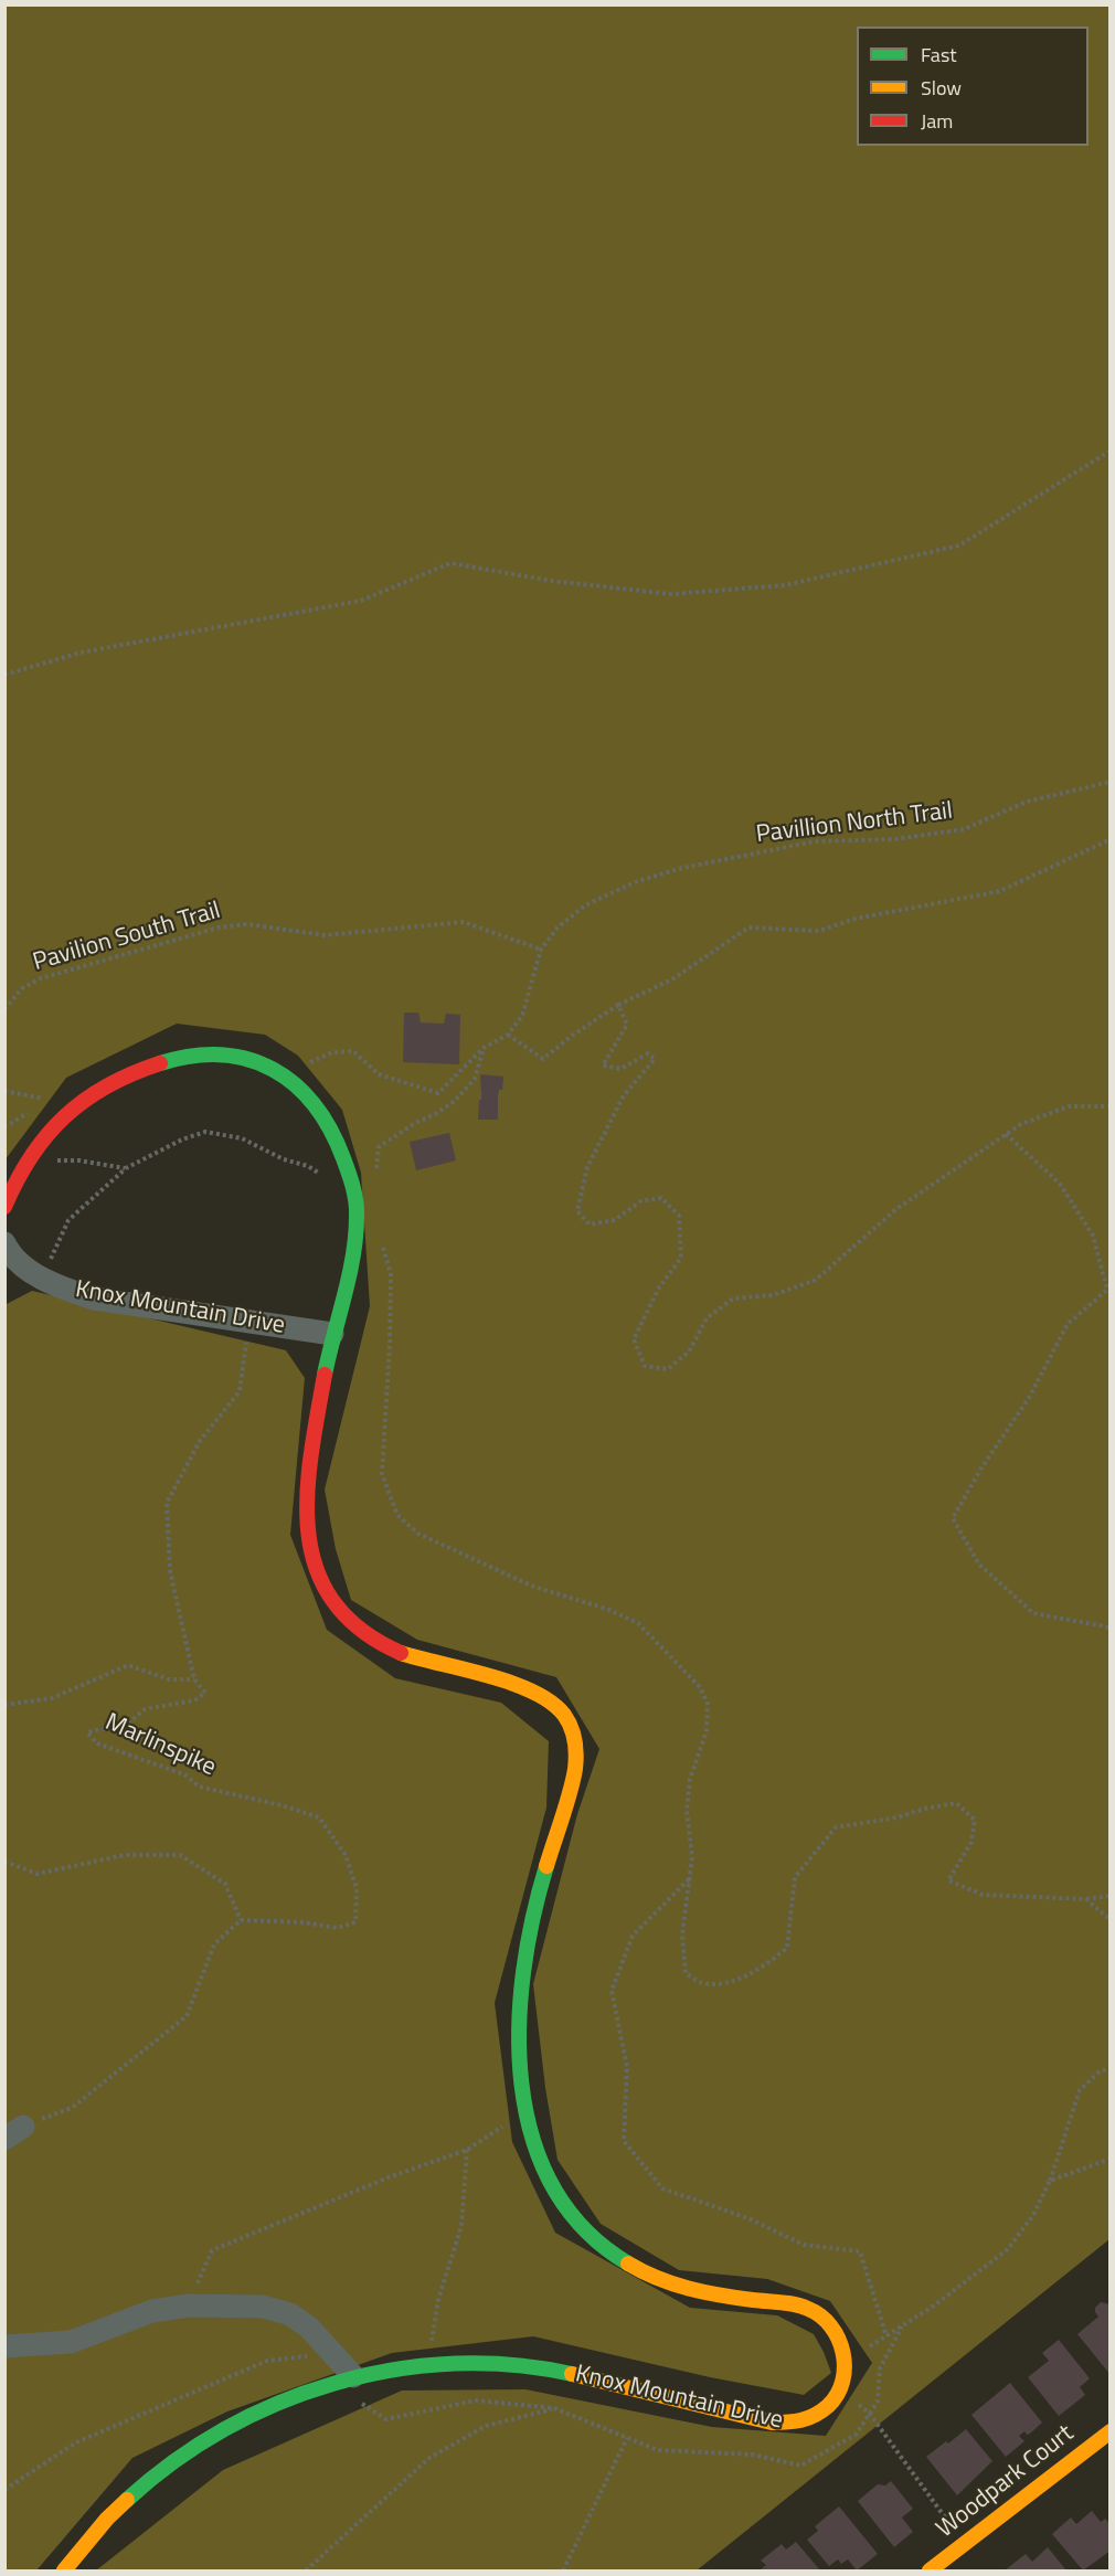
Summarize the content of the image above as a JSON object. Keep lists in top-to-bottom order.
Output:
{
  "streets": {
    "street": ["Knox Mountain Drive", "Woodpark Court"],
    "path": ["Pavillion North Trail", "Pavilion South Trail", "Marlinspike"]
  },
  "crossings": [
    ["Pavillion North Trail", "Pavilion South Trail"],
    ["Knox Mountain Drive", "Marlinspike"]
  ],
  "legend": ["Fast", "Slow", "Jam"]
}
